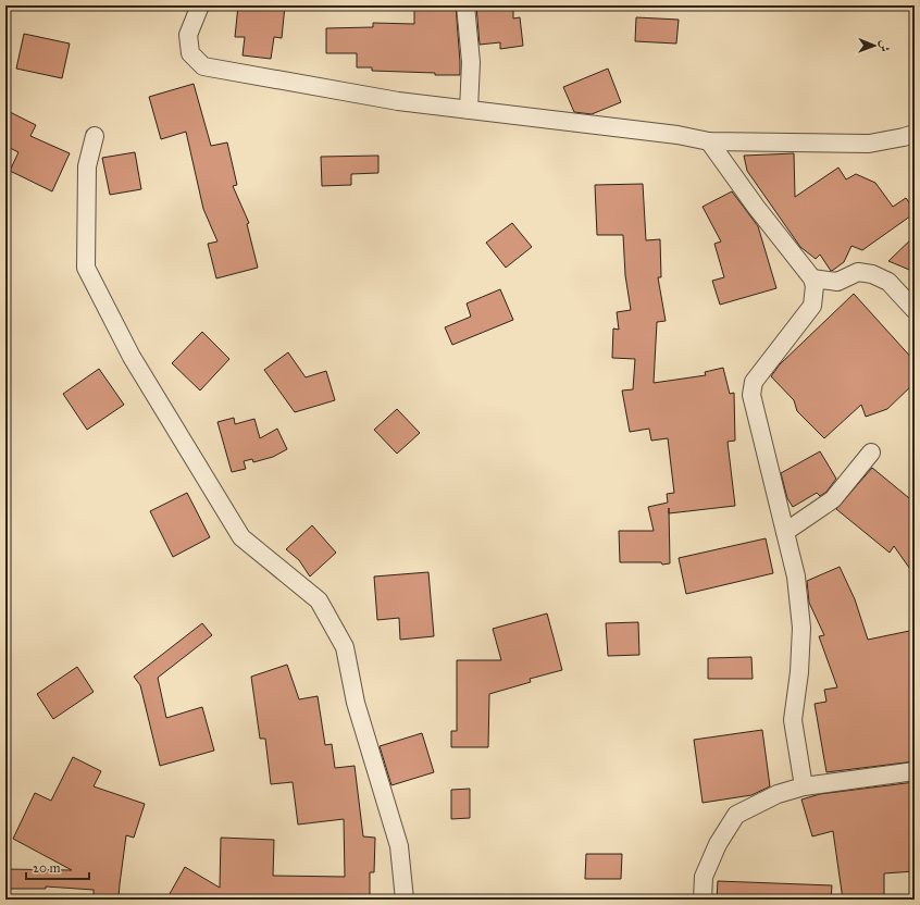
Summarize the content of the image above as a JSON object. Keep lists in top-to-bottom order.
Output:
{
  "scale_bar": "20 m",
  "north": "right"
}
